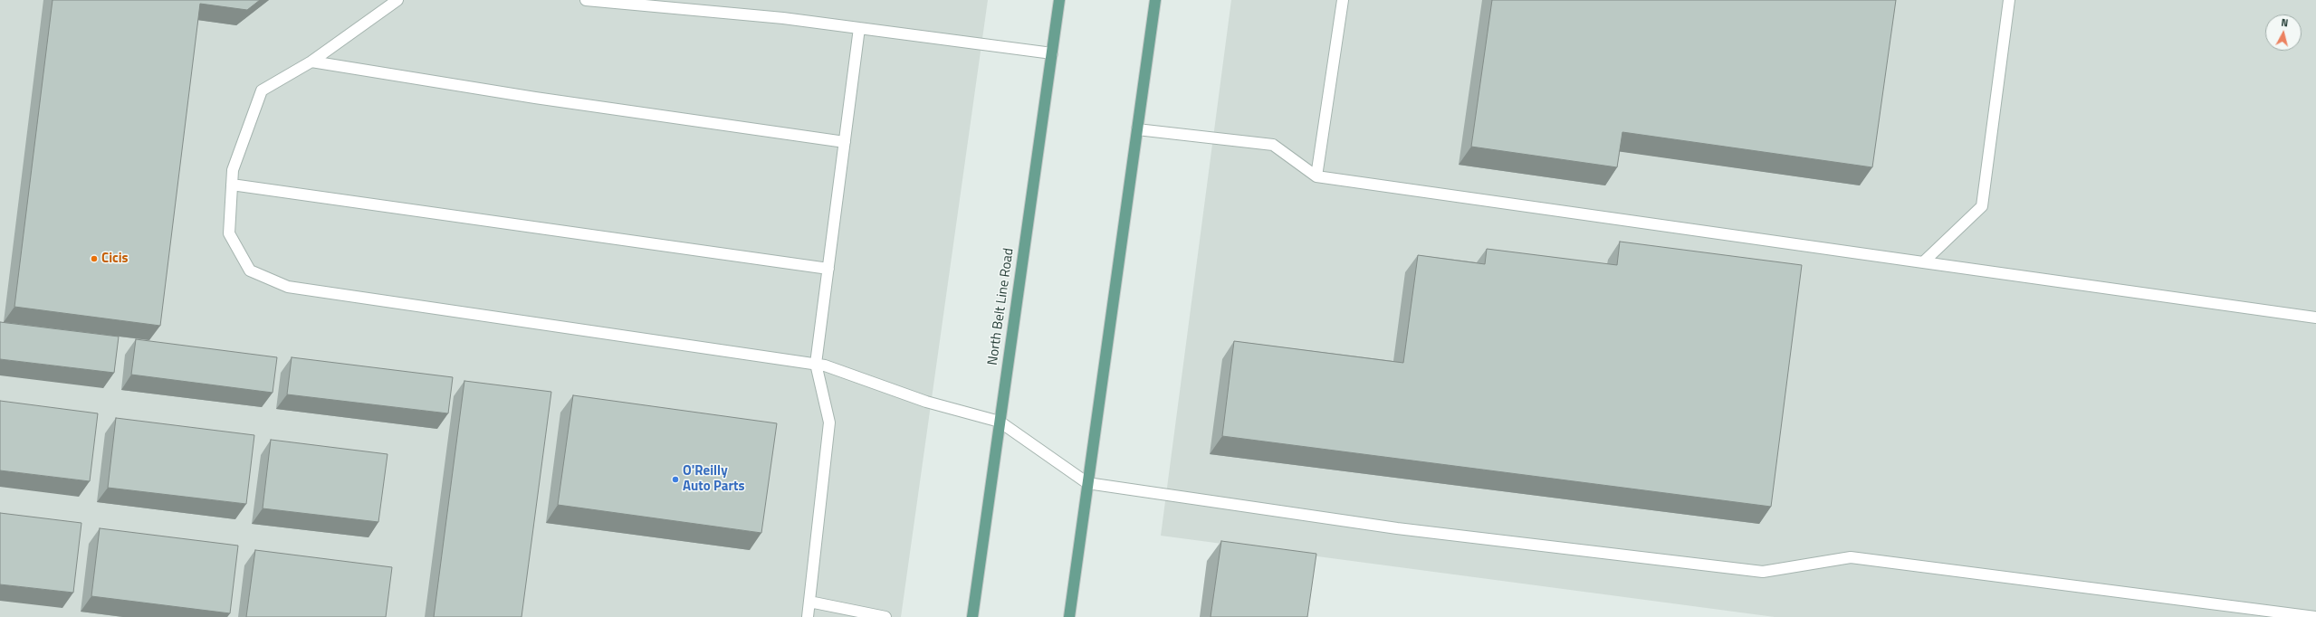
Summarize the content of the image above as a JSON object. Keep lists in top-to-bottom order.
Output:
{
  "streets": {
    "main road": ["North Belt Line Road"]
  },
  "places": ["Cicis", "O'Reilly Auto Parts"],
  "north": "top"
}
